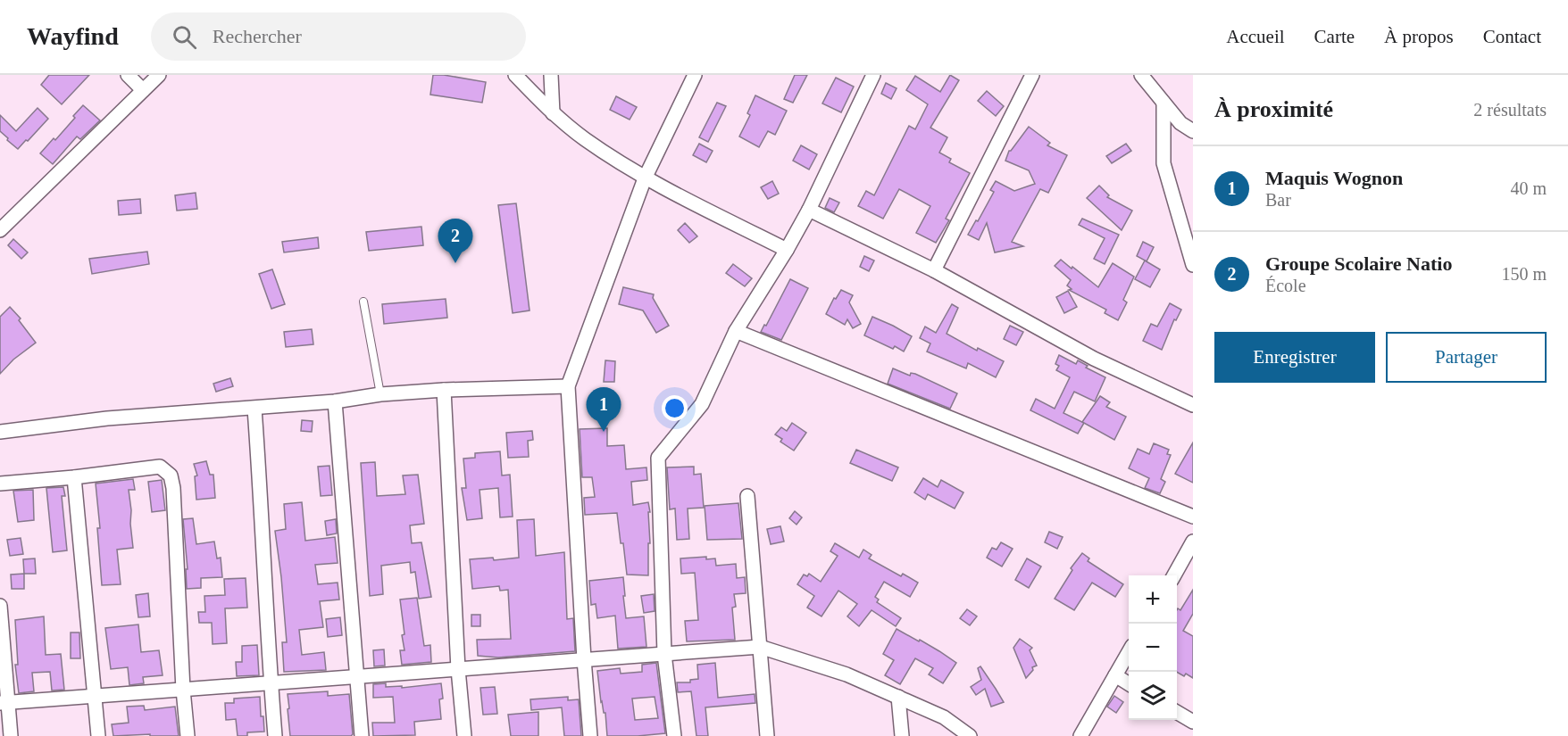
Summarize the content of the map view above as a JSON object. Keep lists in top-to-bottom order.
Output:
{
  "page": {
    "header": "Wayfind",
    "search": "Rechercher",
    "nav": [
      "Accueil",
      "Carte",
      "À propos",
      "Contact"
    ],
    "heading": ["À proximité", "2 résultats"],
    "list": [
      {
        "mark": "1",
        "name": "Maquis Wognon",
        "note": "Bar",
        "value": "40 m"
      },
      {
        "mark": "2",
        "name": "Groupe Scolaire Natio",
        "note": "École",
        "value": "150 m"
      }
    ],
    "pins": ["2", "1"],
    "buttons": ["Enregistrer", "Partager"],
    "map_buttons": ["+", "−"]
  }
}
